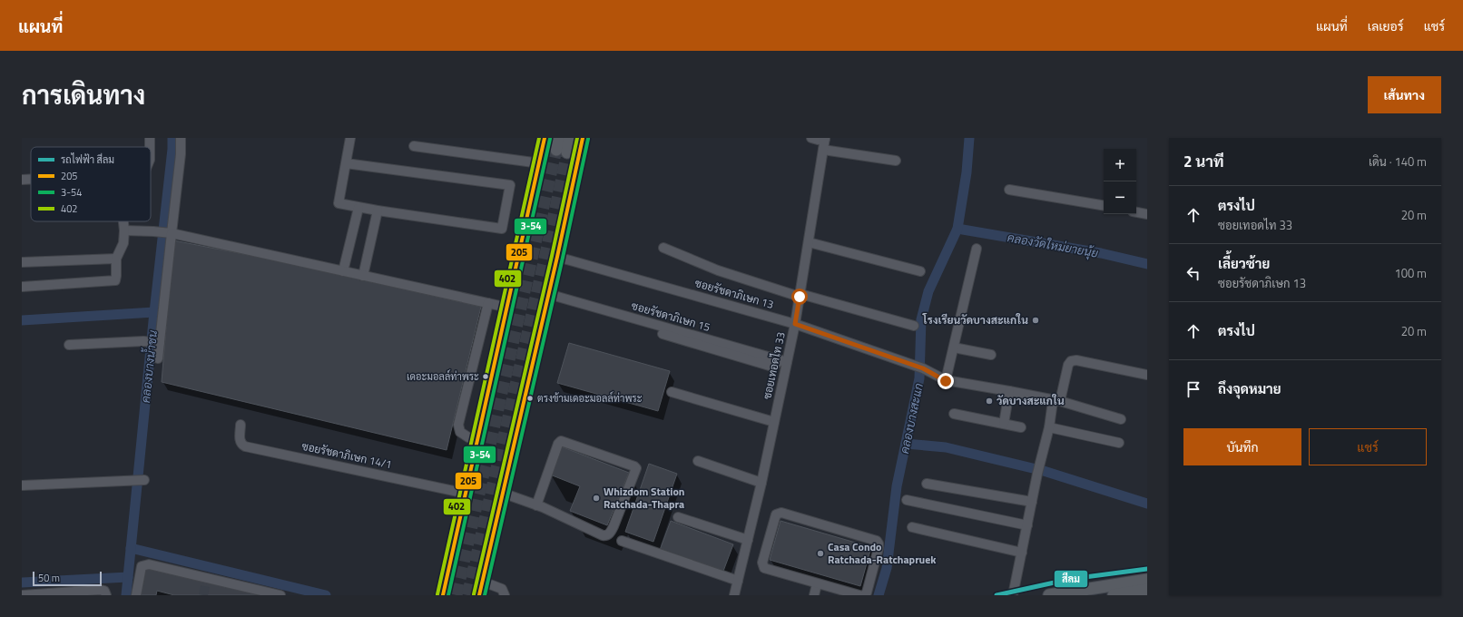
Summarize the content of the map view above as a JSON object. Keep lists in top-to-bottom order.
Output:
{
  "streets": {
    "street": [
      "ซอยรัชดาภิเษก 13",
      "ซอยรัชดาภิเษก 15",
      "ซอยเทอดไท 33",
      "ซอยรัชดาภิเษก 14/1"
    ]
  },
  "crossings": [
    ["ซอยรัชดาภิเษก 13", "ซอยเทอดไท 33"],
    ["ซอยรัชดาภิเษก 15", "ซอยเทอดไท 33"]
  ],
  "water": ["คลองวัดใหม่ยายนุ้ย", "คลองบางน้ำชน", "คลองบางสะแก"],
  "places": [
    "โรงเรียนวัดบางสะแกใน",
    "เดอะมอลล์ท่าพระ",
    "ตรงข้ามเดอะมอลล์ท่าพระ",
    "วัดบางสะแกใน",
    "Whizdom Station Ratchada-Thapra",
    "Casa Condo Ratchada-Ratchapruek"
  ],
  "lines": [
    "transit line 205",
    "transit line 402",
    "transit line 3-54",
    "metro line สีลม"
  ],
  "legend": [
    "รถไฟฟ้า สีลม",
    "205",
    "3-54",
    "402"
  ],
  "scale_bar": "50 m",
  "page": {
    "header": "แผนที่",
    "nav": ["แผนที่", "เลเยอร์", "แชร์"],
    "title": "การเดินทาง",
    "buttons": [
      "เส้นทาง",
      ["บันทึก", "แชร์"]
    ],
    "heading": ["2 นาที", "เดิน · 140 m"],
    "map_buttons": ["+", "−"],
    "list": [
      ["ตรงไป", "ซอยเทอดไท 33", "20 m"],
      ["เลี้ยวซ้าย", "ซอยรัชดาภิเษก 13", "100 m"],
      ["ตรงไป", "20 m"],
      "ถึงจุดหมาย"
    ],
    "scale": "50 m"
  }
}
